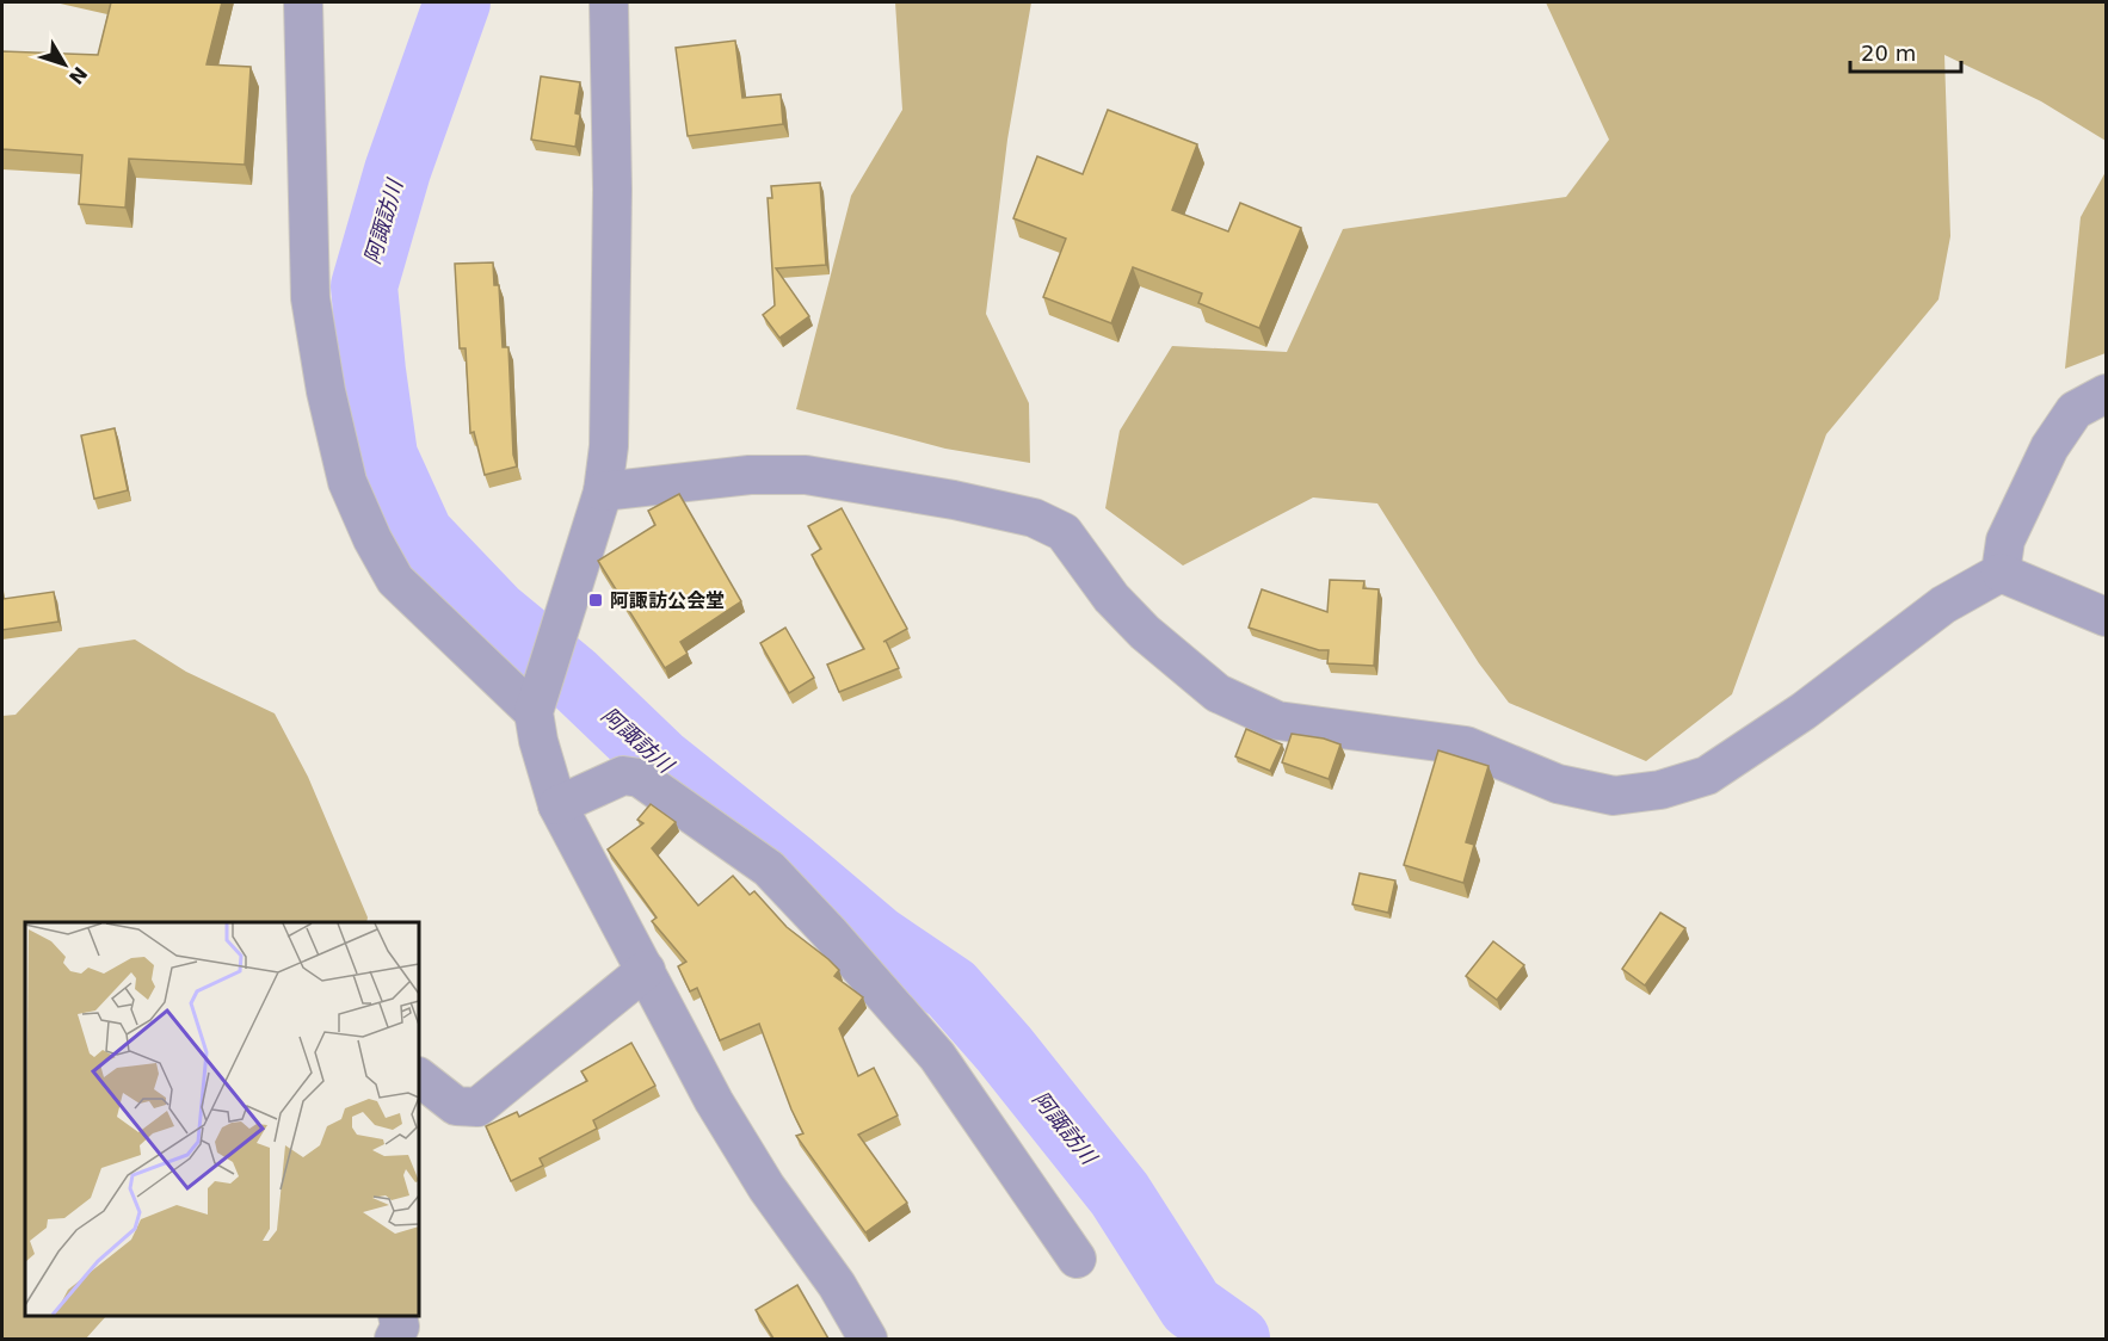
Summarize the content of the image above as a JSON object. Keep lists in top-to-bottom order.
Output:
{
  "water": ["阿諏訪川"],
  "places": {
    "transit": ["阿諏訪公会堂"]
  },
  "scale_bar": "20 m",
  "north": "bottom right"
}
